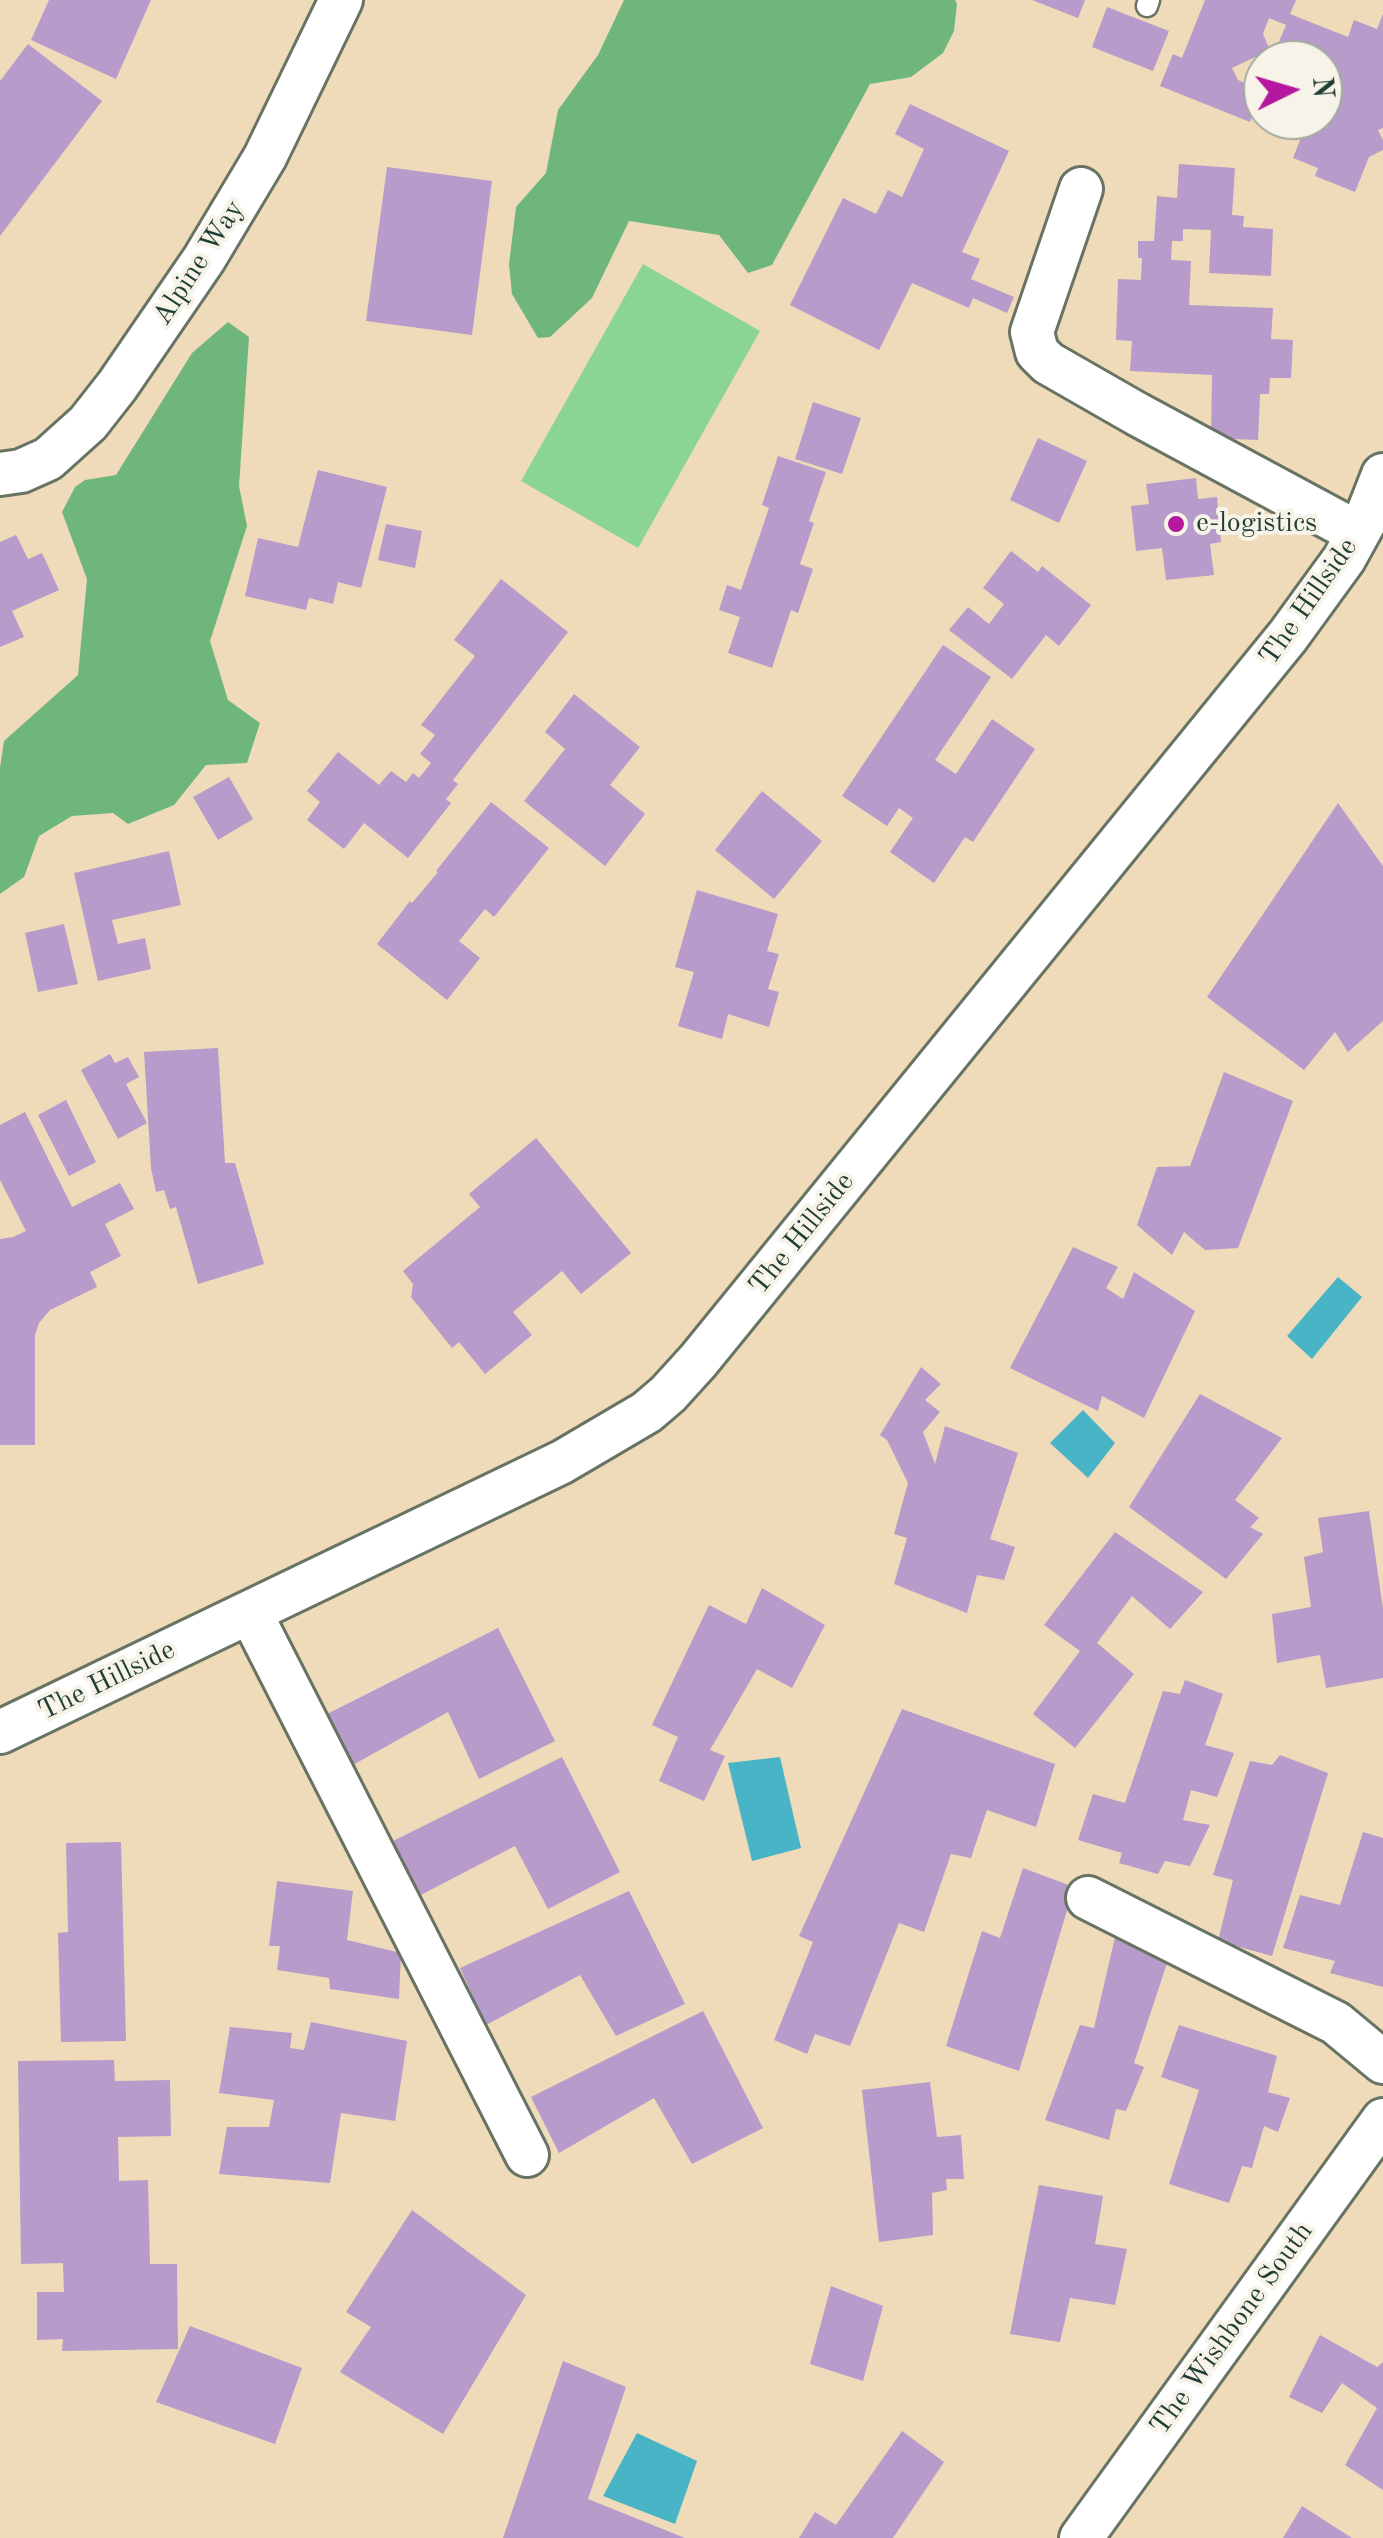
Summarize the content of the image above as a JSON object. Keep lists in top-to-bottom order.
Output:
{
  "streets": {
    "street": ["Alpine Way", "The Hillside", "The Wishbone South"]
  },
  "places": ["e-logistics"],
  "north": "right"
}
